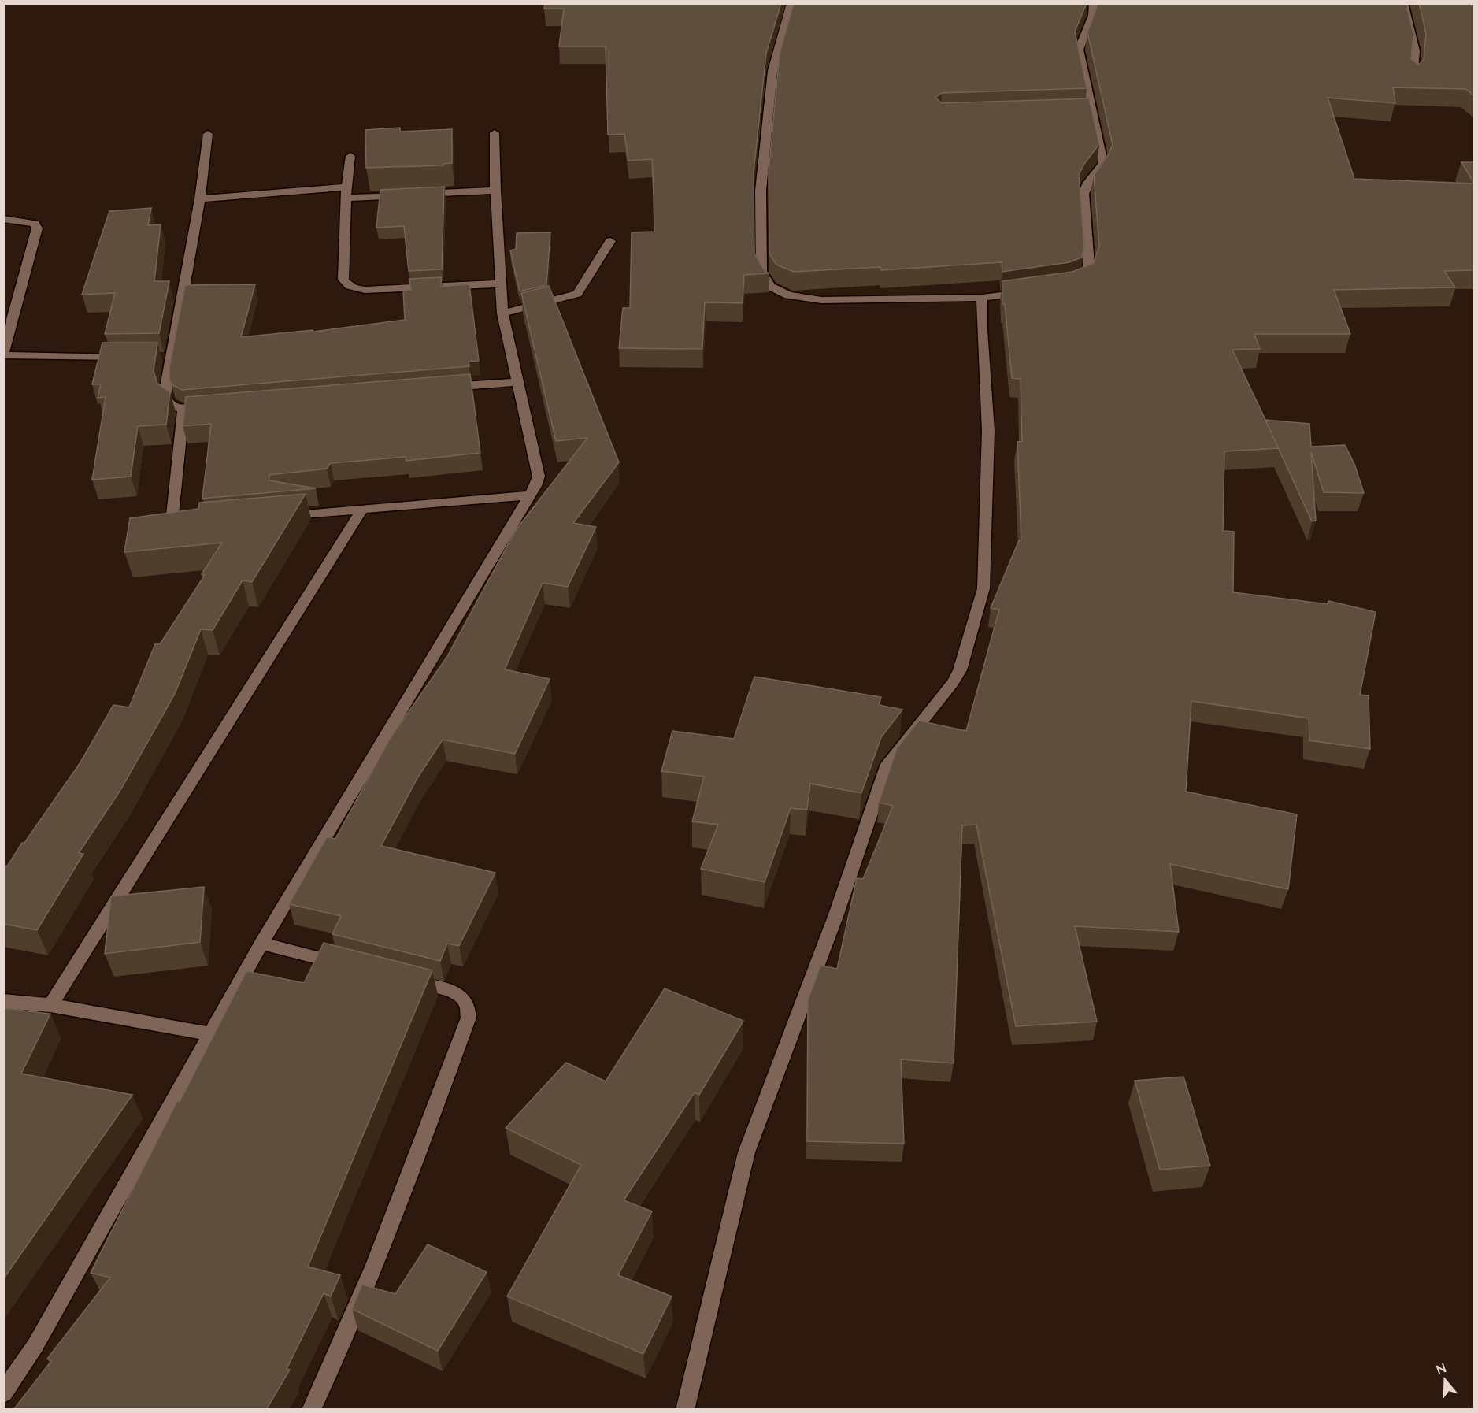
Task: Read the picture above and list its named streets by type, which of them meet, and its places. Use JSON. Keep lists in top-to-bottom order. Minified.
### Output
{"north":"top"}
